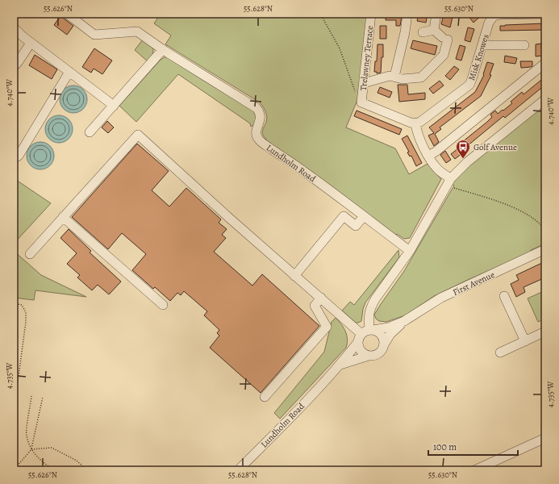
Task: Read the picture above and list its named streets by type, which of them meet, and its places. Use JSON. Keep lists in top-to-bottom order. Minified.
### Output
{"streets":{"street":["Misk Knowes","Trelawney Terrace","Lundholm Road","First Avenue"]},"crossings":[["Misk Knowes","Trelawney Terrace"],["Lundholm Road","First Avenue"]],"places":{"bus stop":["Golf Avenue"]},"scale_bar":"100 m","coordinates":["55.626°N","55.628°N","55.630°N","4.740°W","4.735°W"]}
